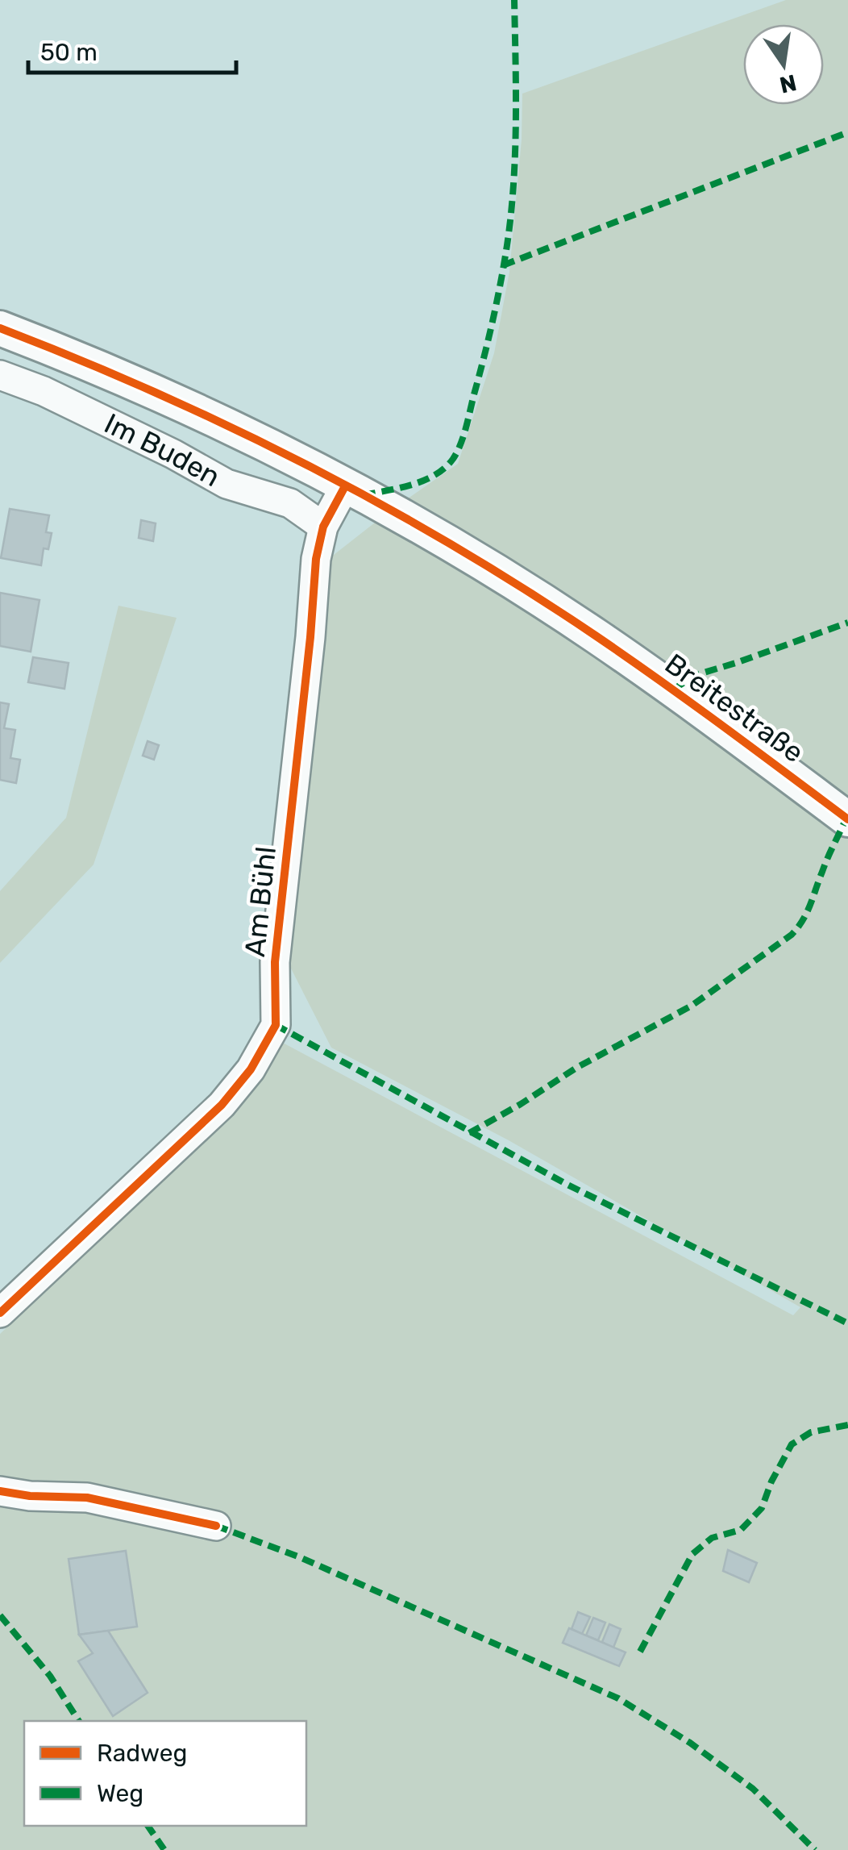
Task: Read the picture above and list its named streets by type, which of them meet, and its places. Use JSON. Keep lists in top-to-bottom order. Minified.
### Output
{"streets":{"street":["Im Buden","Breitestraße","Am Bühl"]},"crossings":[["Im Buden","Am Bühl"],["Breitestraße","Am Bühl"]],"legend":["Radweg","Weg"],"scale_bar":"50 m","north":"bottom"}
